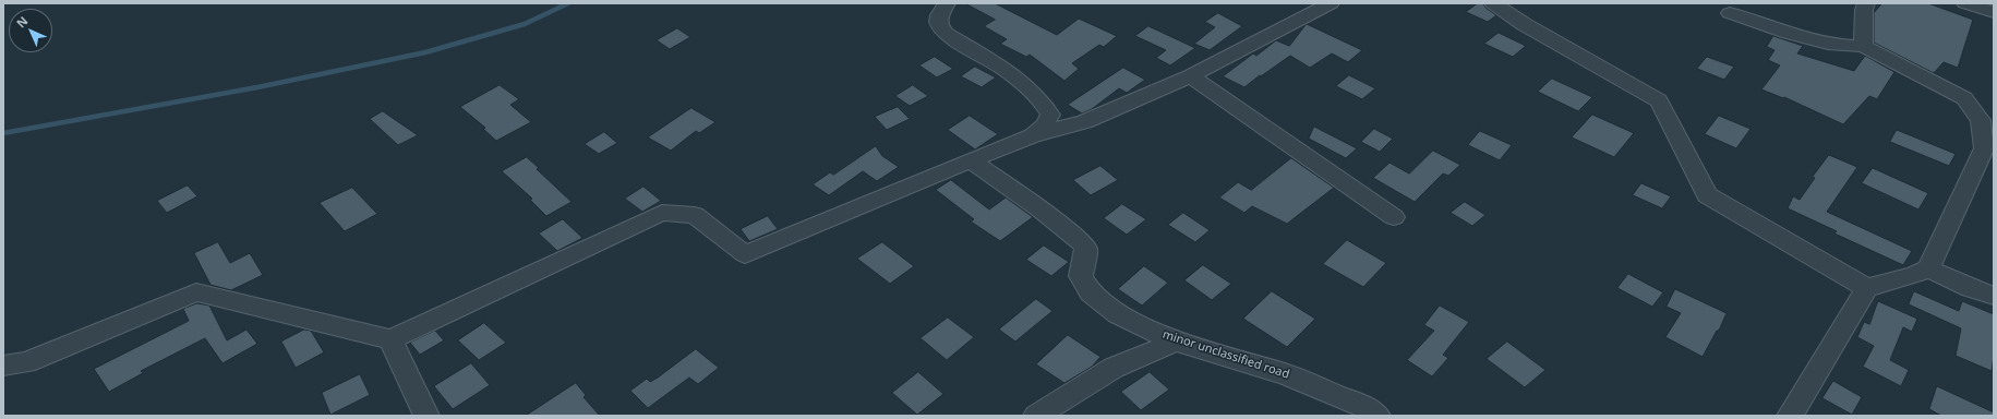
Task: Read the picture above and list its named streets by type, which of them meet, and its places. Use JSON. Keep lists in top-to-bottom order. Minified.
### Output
{"streets":{"street":["minor unclassified road"]},"north":"top left"}
